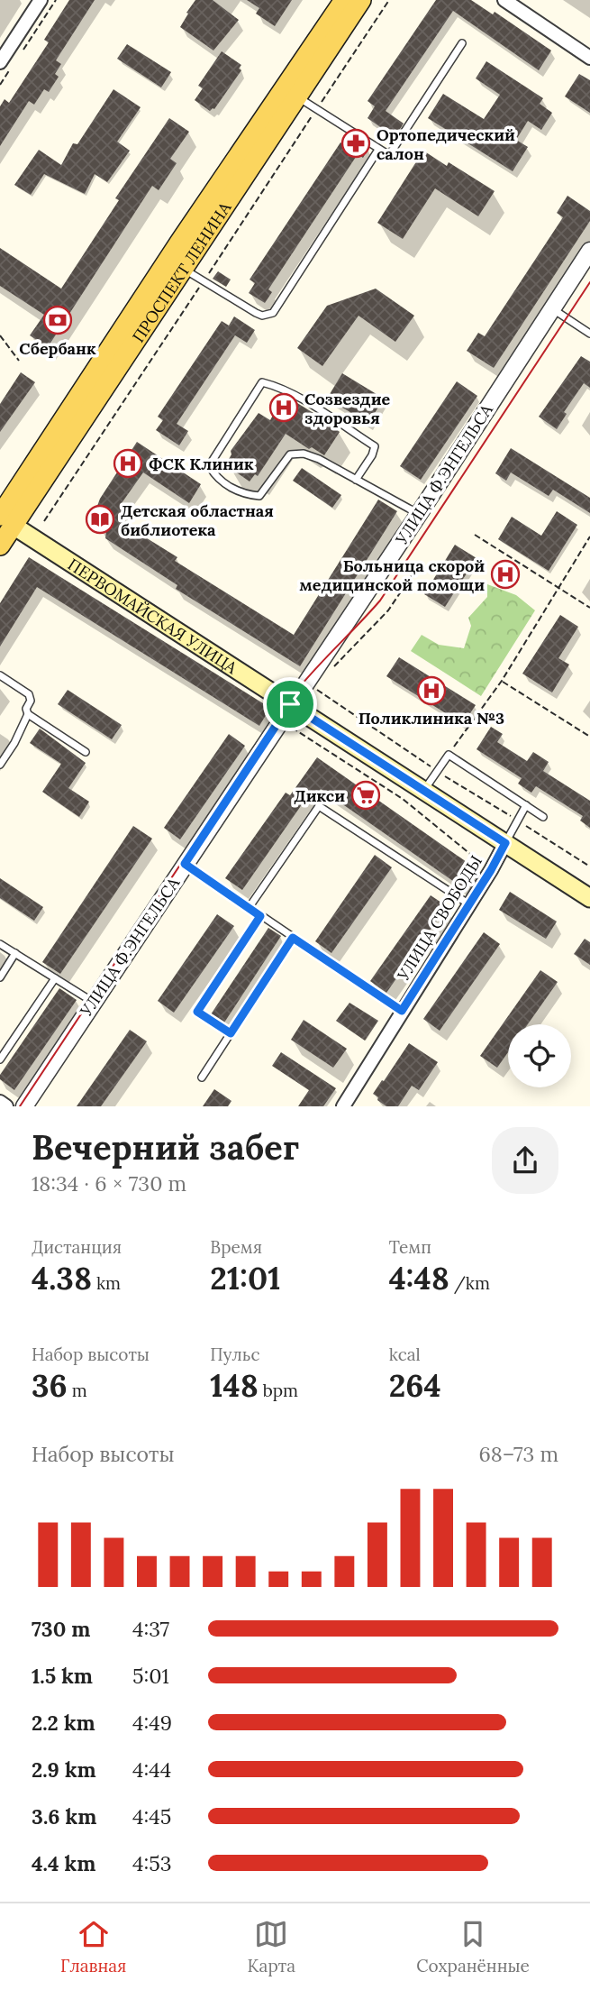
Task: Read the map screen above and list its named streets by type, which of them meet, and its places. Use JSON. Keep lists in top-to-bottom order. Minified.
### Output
{"streets":{"main road":["ПРОСПЕКТ ЛЕНИНА","ПЕРВОМАЙСКАЯ УЛИЦА"],"street":["УЛИЦА Ф.ЭНГЕЛЬСА","УЛИЦА СВОБОДЫ"]},"crossings":[["ПРОСПЕКТ ЛЕНИНА","ПЕРВОМАЙСКАЯ УЛИЦА"],["УЛИЦА Ф.ЭНГЕЛЬСА","ПЕРВОМАЙСКАЯ УЛИЦА"],["ПЕРВОМАЙСКАЯ УЛИЦА","УЛИЦА СВОБОДЫ"]],"places":{"pharmacy":["Ортопедический салон"],"bank":["Сбербанк"],"hospital":["Созвездие здоровья","ФСК Клиник","Больница скорой медицинской помощи","Поликлиника №3"],"library":["Детская областная библиотека"],"supermarket":["Дикси"]},"page":{"heading":["Вечерний забег","18:34 · 6 × 730 m"],"stats":[["Дистанция","4.38 km"],["Время","21:01"],["Темп","4:48 /km"],["Набор высоты","36 m"],["Пульс","148 bpm"],["kcal","264"]],"chart":["Набор высоты","68–73 m"],"list":[{"name":"730 m","note":"4:37"},{"name":"1.5 km","note":"5:01"},{"name":"2.2 km","note":"4:49"},{"name":"2.9 km","note":"4:44"},{"name":"3.6 km","note":"4:45"},{"name":"4.4 km","note":"4:53"}],"tabs":["Главная","Карта","Сохранённые"]}}
